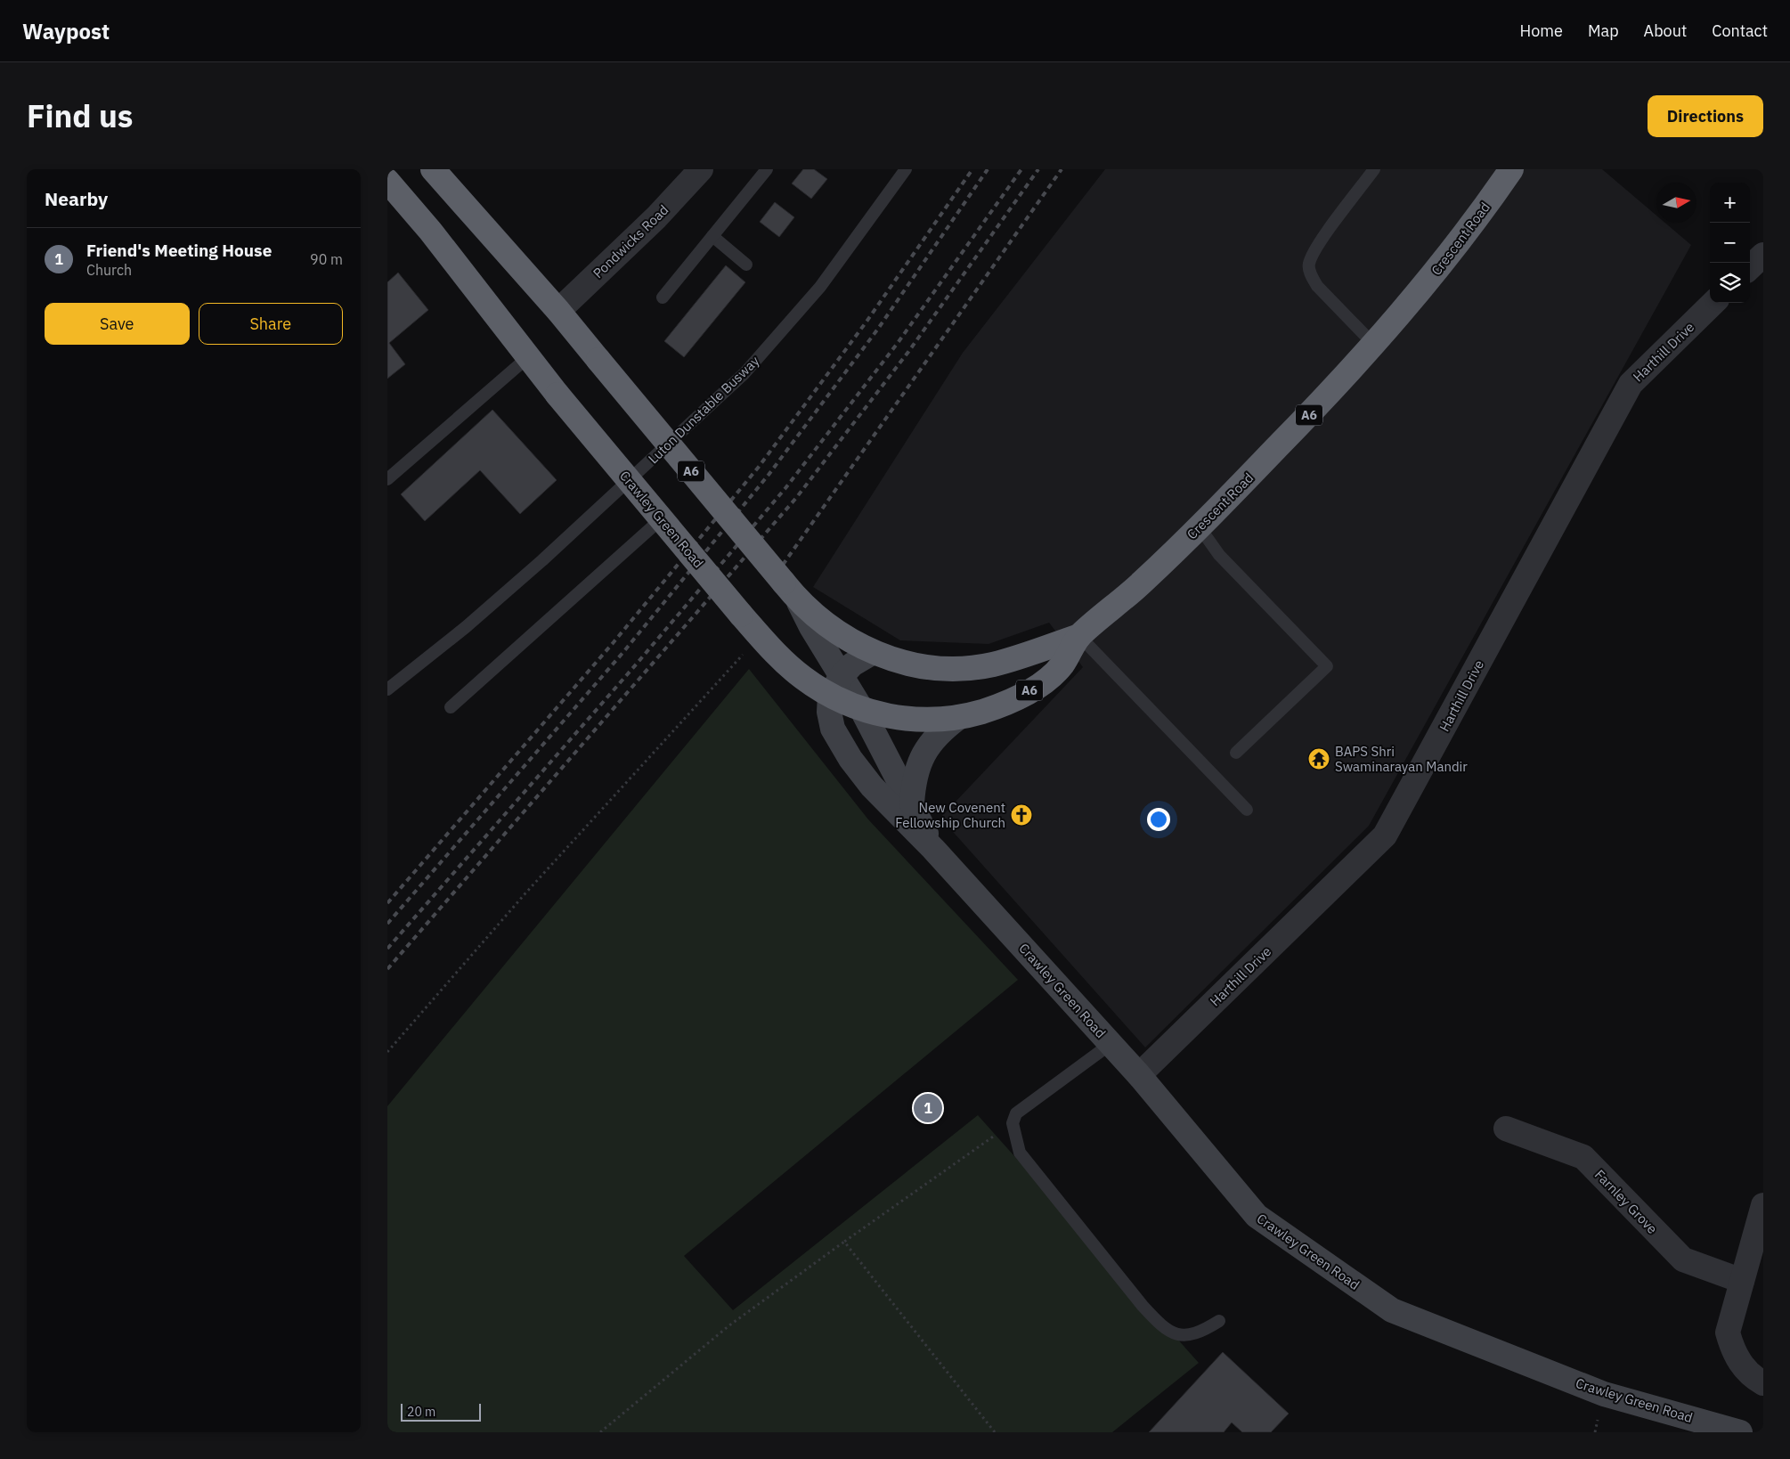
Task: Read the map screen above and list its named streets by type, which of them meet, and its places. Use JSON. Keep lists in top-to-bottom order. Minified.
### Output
{"streets":{"highway":["Crescent Road","A6","Crawley Green Road"],"street":["Pondwicks Road","Harthill Drive","Farnley Grove"],"lane":["Luton Dunstable Busway"]},"crossings":[["Crescent Road","A6"],["Crescent Road","Crawley Green Road"],["Pondwicks Road","Crawley Green Road"],["Harthill Drive","Crawley Green Road"],["A6","Crawley Green Road"]],"places":{"temple":["BAPS Shri Swaminarayan Mandir"],"church":["New Covenent Fellowship Church"]},"scale_bar":"20 m","north":"right","page":{"header":"Waypost","nav":["Home","Map","About","Contact"],"title":"Find us","buttons":["Directions",["Save","Share"]],"heading":"Nearby","map_buttons":["+","−"],"list":[{"mark":"1","name":"Friend's Meeting House","note":"Church","value":"90 m"}],"pins":"1","scale":"20 m"}}
